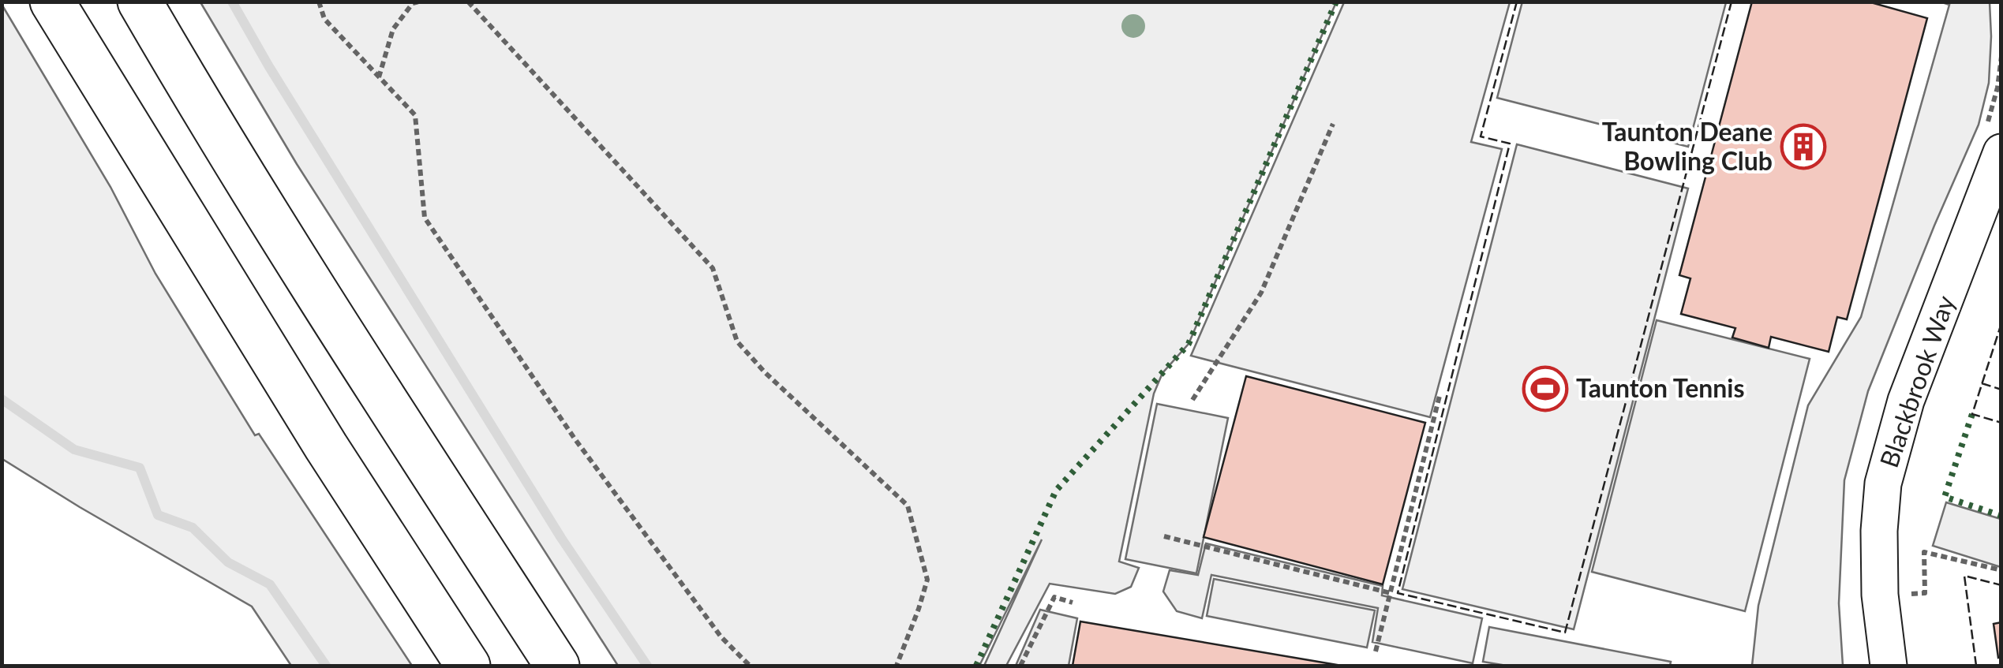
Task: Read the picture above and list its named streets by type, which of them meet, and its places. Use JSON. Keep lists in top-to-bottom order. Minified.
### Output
{"streets":{"street":["Blackbrook Way"]},"places":{"building":["Taunton Deane Bowling Club"],"sports":["Taunton Tennis"]}}
